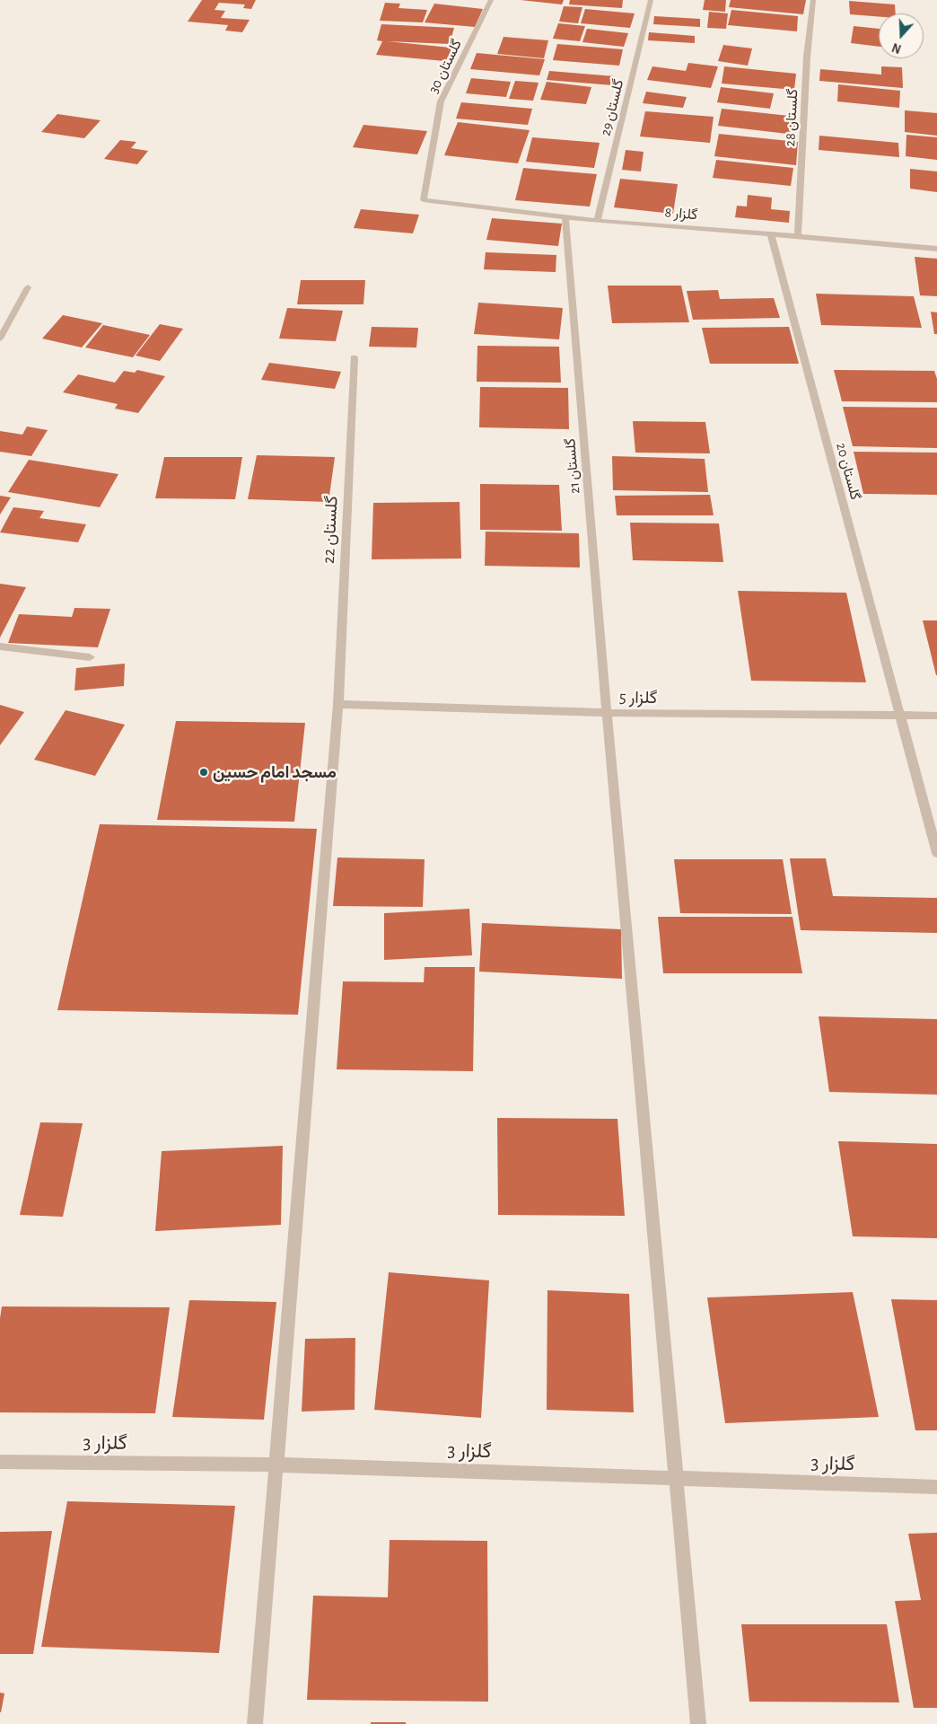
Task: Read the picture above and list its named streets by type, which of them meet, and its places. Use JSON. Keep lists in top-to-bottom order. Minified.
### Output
{"streets":{"street":["گلستان 30","گلستان 29","گلستان 28","گلزار 8","گلستان 21","گلستان 20","گلستان 22","گلزار 5","گلزار 3"]},"crossings":[["گلستان 30","گلزار 8"],["گلستان 29","گلزار 8"],["گلستان 28","گلزار 8"],["گلزار 8","گلستان 21"],["گلزار 8","گلستان 20"],["گلستان 21","گلزار 5"],["گلستان 21","گلزار 3"],["گلستان 20","گلزار 5"],["گلستان 22","گلزار 5"],["گلستان 22","گلزار 3"]],"places":["مسجد امام حسین"],"north":"bottom"}
